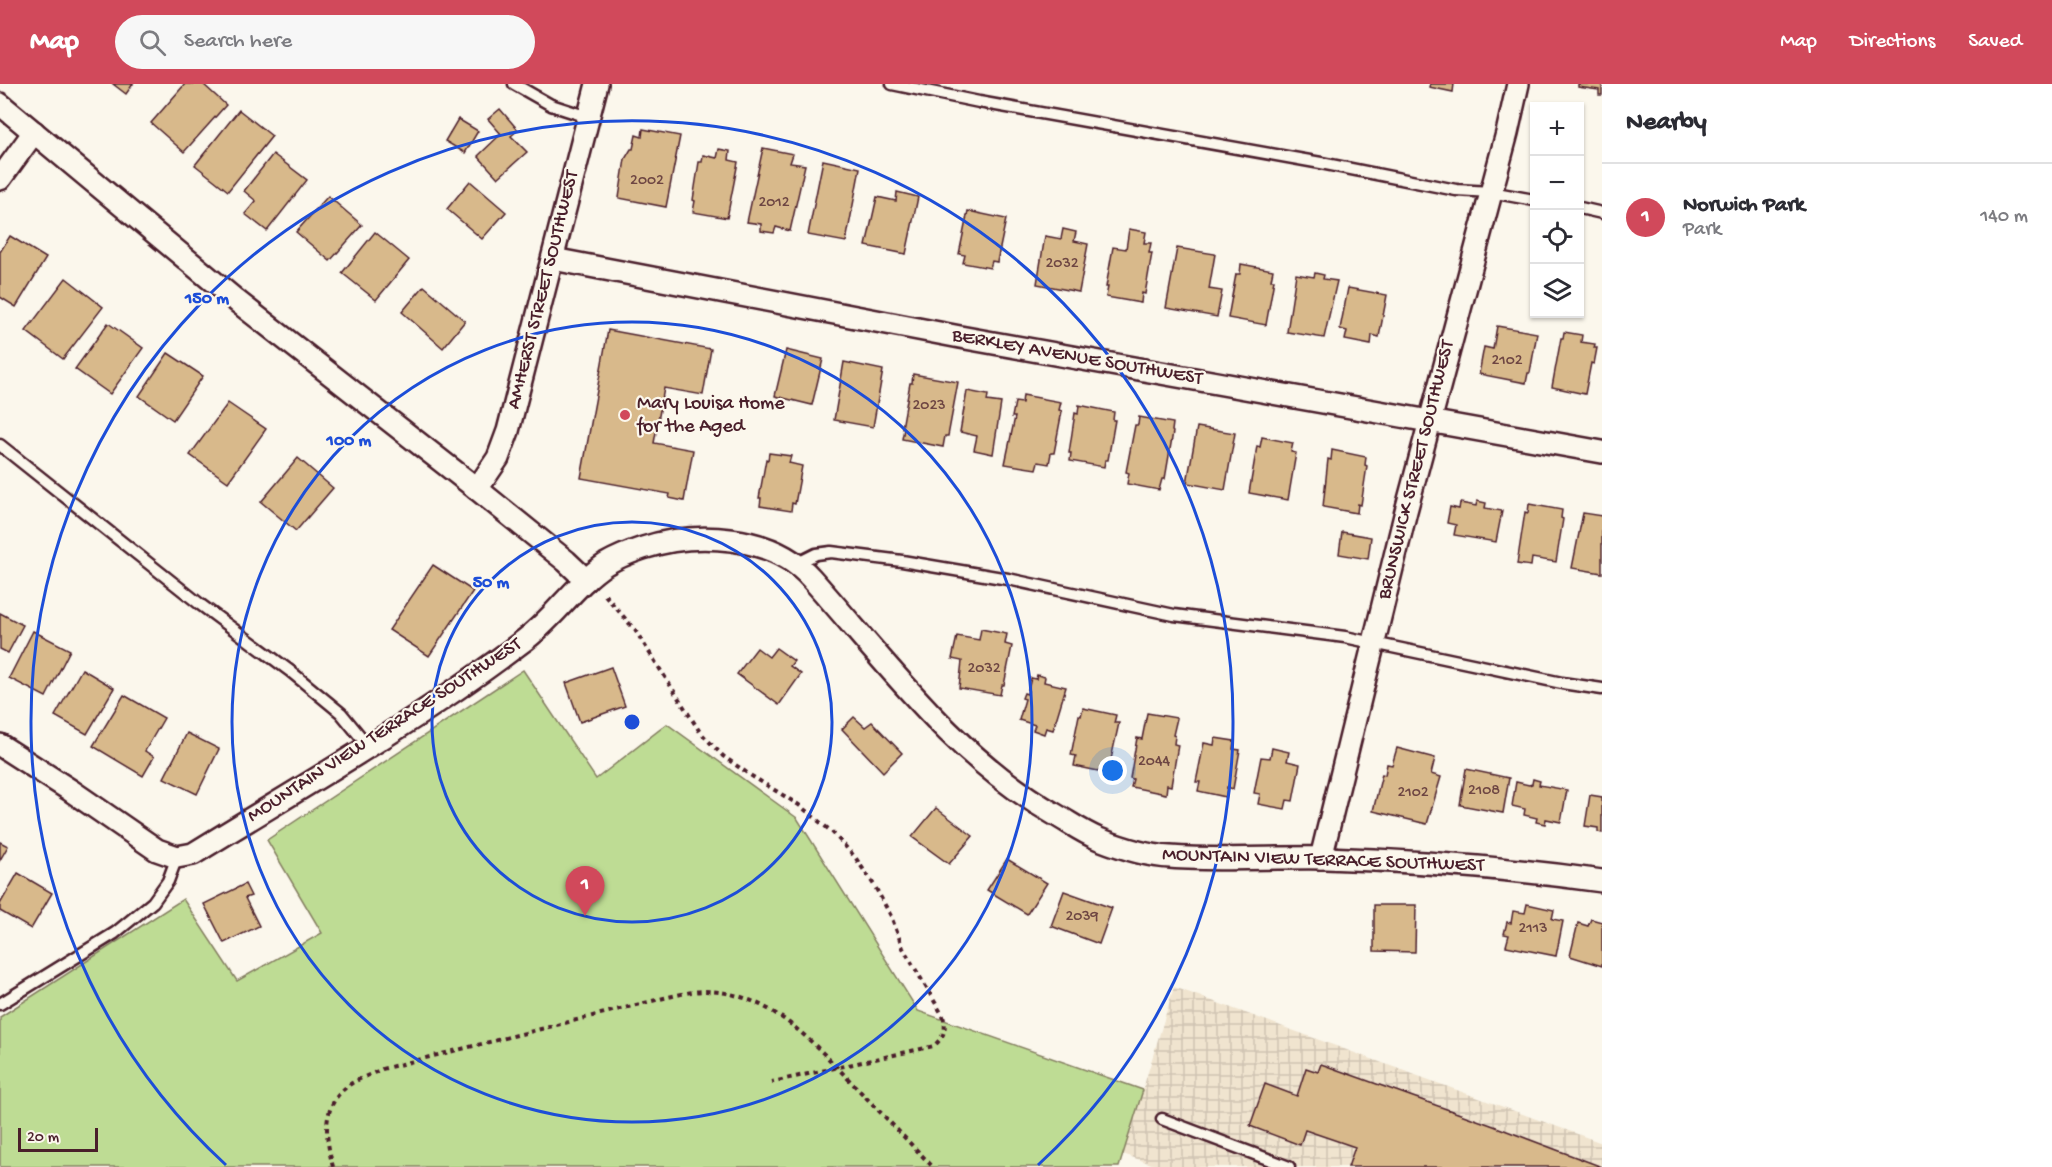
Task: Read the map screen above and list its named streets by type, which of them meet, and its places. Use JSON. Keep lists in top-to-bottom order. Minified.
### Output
{"streets":{"street":["AMHERST STREET SOUTHWEST","BERKLEY AVENUE SOUTHWEST","BRUNSWICK STREET SOUTHWEST","MOUNTAIN VIEW TERRACE SOUTHWEST"]},"crossings":[["AMHERST STREET SOUTHWEST","BERKLEY AVENUE SOUTHWEST"],["BERKLEY AVENUE SOUTHWEST","BRUNSWICK STREET SOUTHWEST"],["BRUNSWICK STREET SOUTHWEST","MOUNTAIN VIEW TERRACE SOUTHWEST"]],"places":["Mary Louisa Home for the Aged"],"house_numbers":["2002","2012","2032","2102","2023","2032","2044","2108","2102","2039","2113"],"scale_bar":"20 m","page":{"header":"Map","search":"Search here","nav":["Map","Directions","Saved"],"heading":"Nearby","map_buttons":["+","−"],"list":[{"mark":"1","name":"Norwich Park","note":"Park","value":"140 m"}],"pins":"1","scale":"20 m"},"rings":["150 m","100 m","50 m"]}
